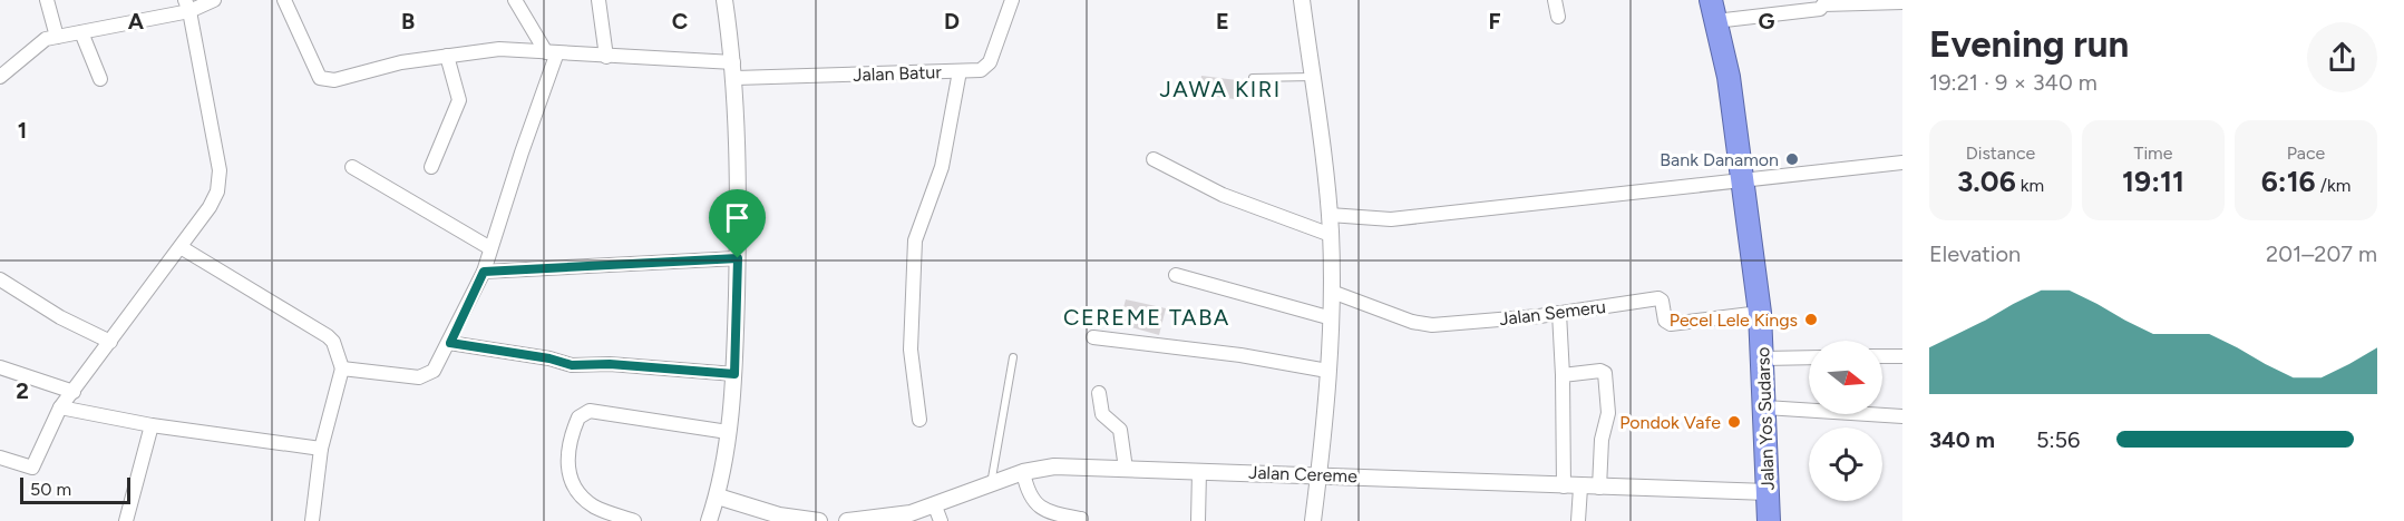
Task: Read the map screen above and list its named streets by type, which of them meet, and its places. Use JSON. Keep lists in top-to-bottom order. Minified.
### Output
{"streets":{"highway":["Jalan Yos Sudarso"],"street":["Jalan Batur","Jalan Semeru","Jalan Cereme"]},"crossings":[["Jalan Semeru","Jalan Yos Sudarso"],["Jalan Yos Sudarso","Jalan Cereme"]],"districts":["JAWA KIRI","CEREME TABA"],"places":["Bank Danamon","Pecel Lele Kings","Pondok Vafe"],"scale_bar":"50 m","north":"right","page":{"heading":["Evening run","19:21 · 9 × 340 m"],"stats":[["Distance","3.06 km"],["Time","19:11"],["Pace","6:16 /km"]],"chart":["Elevation","201–207 m"],"list":[{"name":"340 m","note":"5:56"}],"scale":"50 m"},"grid":{"columns":["A","B","C","D","E","F","G"],"rows":["1","2"]}}
